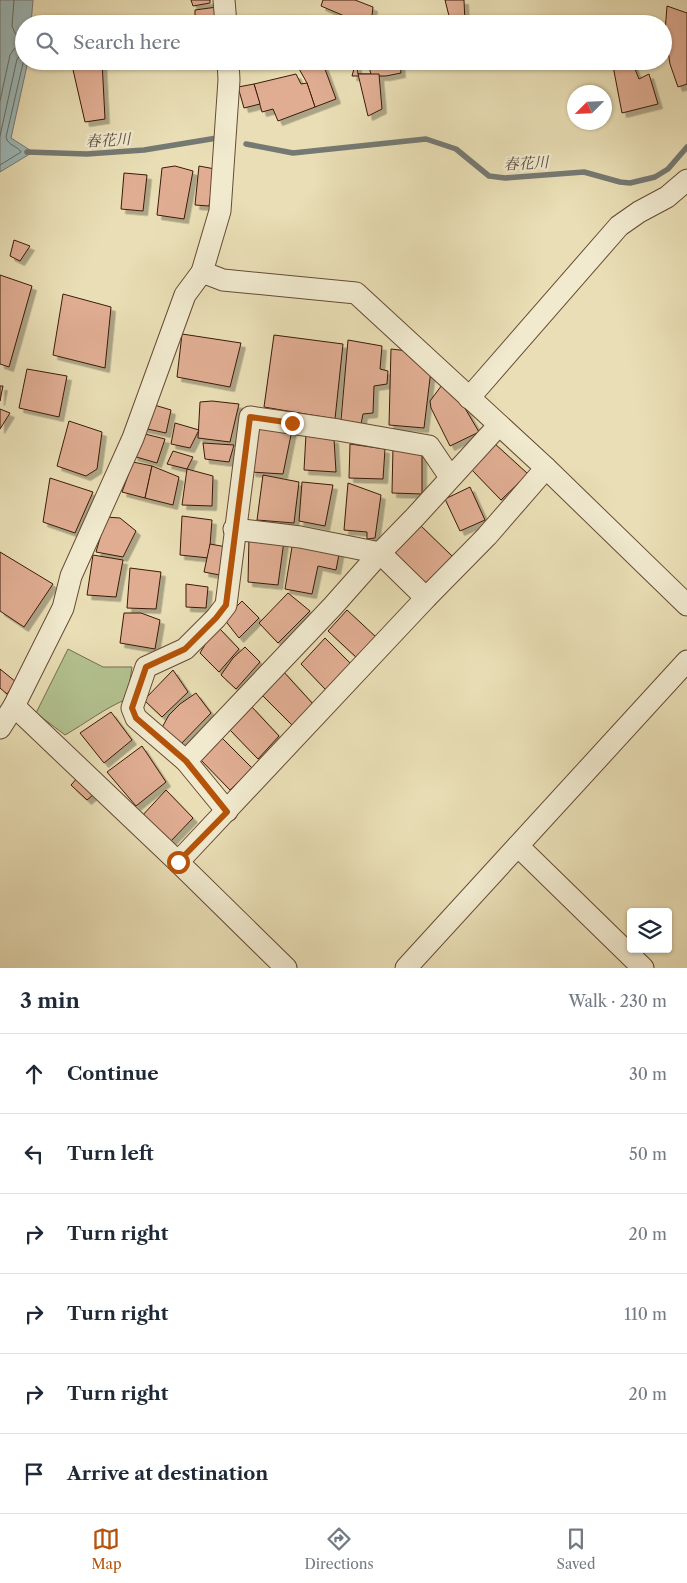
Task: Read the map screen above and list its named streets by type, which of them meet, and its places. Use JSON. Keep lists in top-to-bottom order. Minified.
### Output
{"water":["春花川"],"north":"bottom left","page":{"search":"Search here","heading":["3 min","Walk · 230 m"],"list":[["Continue","30 m"],["Turn left","50 m"],["Turn right","20 m"],["Turn right","110 m"],["Turn right","20 m"],"Arrive at destination"],"nav":["Map","Directions","Saved"]}}
